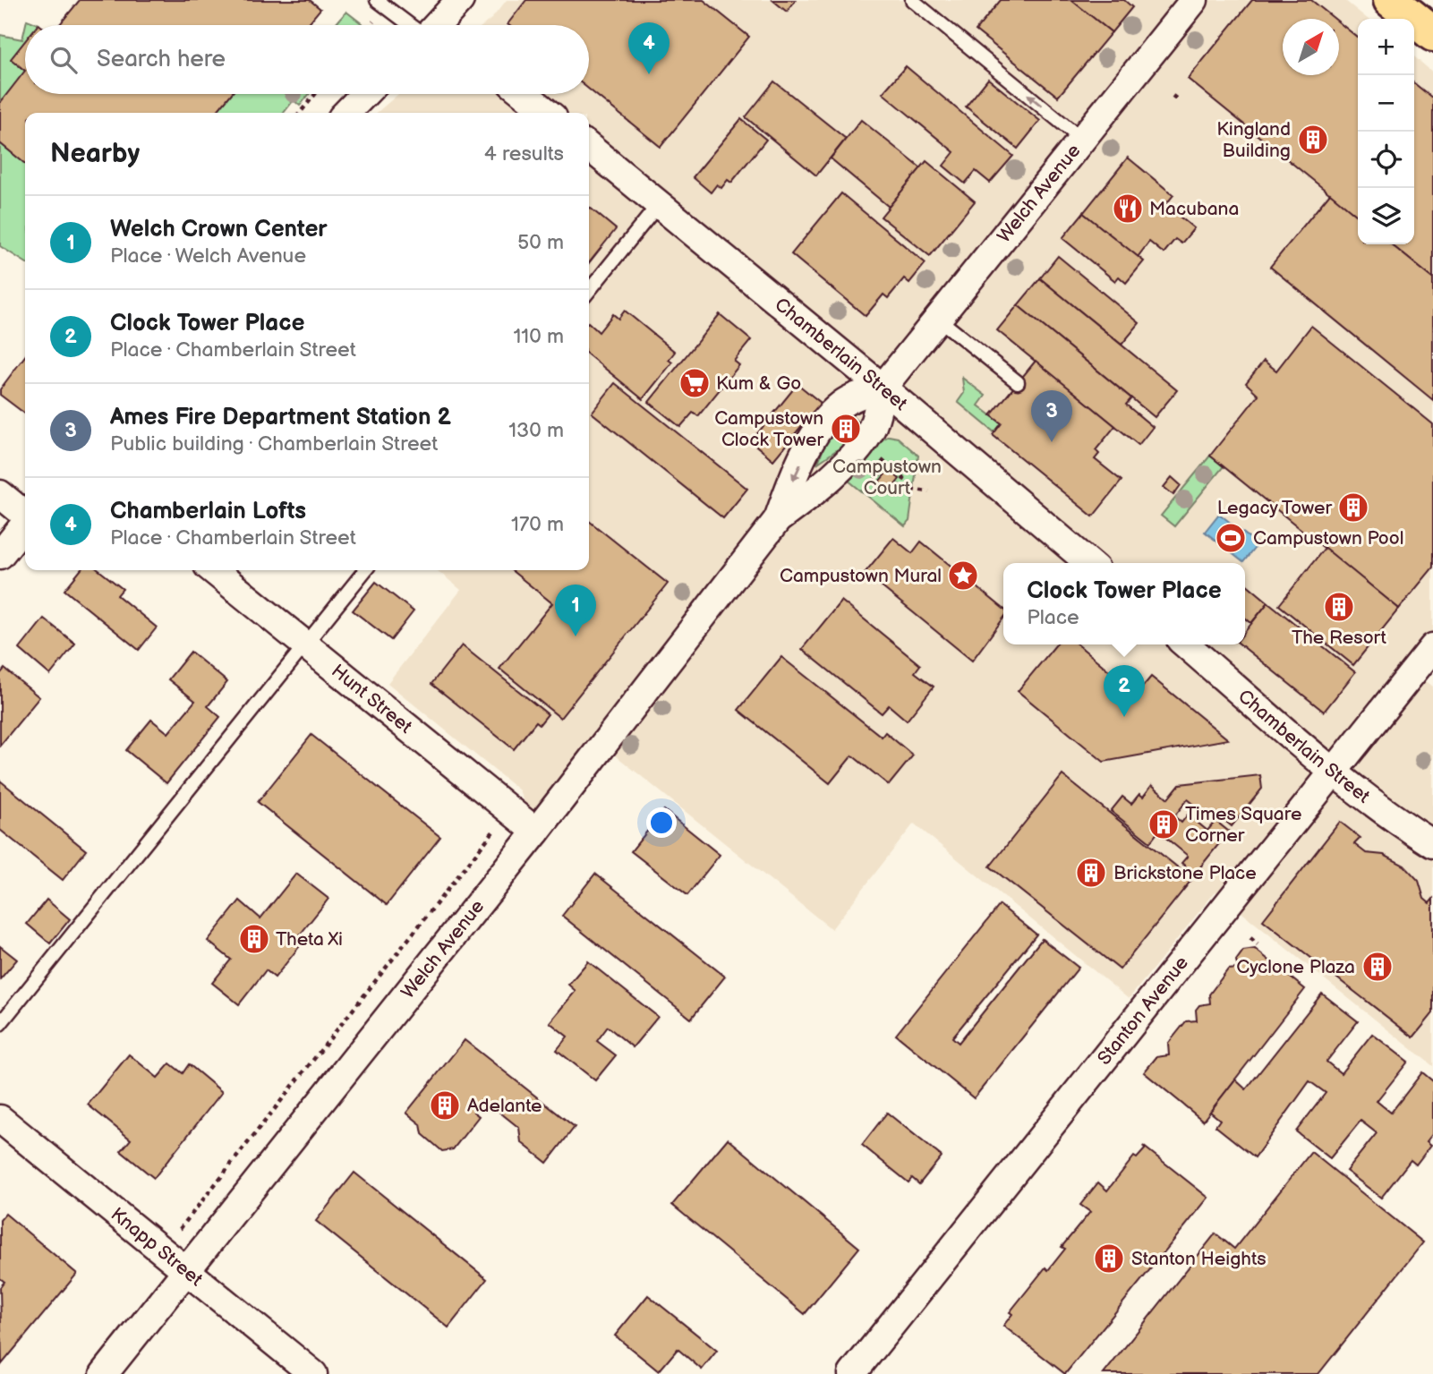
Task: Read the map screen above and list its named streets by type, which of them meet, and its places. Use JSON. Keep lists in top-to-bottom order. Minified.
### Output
{"streets":{"street":["Welch Avenue","Chamberlain Street","Hunt Street","Stanton Avenue","Knapp Street"]},"crossings":[["Welch Avenue","Chamberlain Street"],["Welch Avenue","Hunt Street"],["Welch Avenue","Knapp Street"],["Chamberlain Street","Stanton Avenue"]],"parks":["Campustown Court"],"places":{"building":["Kingland Building","Campustown Clock Tower","Legacy Tower","The Resort","Times Square Corner","Brickstone Place","Theta Xi","Cyclone Plaza","Adelante","Stanton Heights"],"restaurant":["Macubana"],"supermarket":["Kum & Go"],"sports":["Campustown Pool"],"place":["Campustown Mural"]},"north":"top right","page":{"map_buttons":["+","−"],"pins":["4","3","1","2"],"search":"Search here","heading":["Nearby","4 results"],"list":[{"mark":"1","name":"Welch Crown Center","note":"Place · Welch Avenue","value":"50 m"},{"mark":"2","name":"Clock Tower Place","note":"Place · Chamberlain Street","value":"110 m"},{"mark":"3","name":"Ames Fire Department Station 2","note":"Public building · Chamberlain Street","value":"130 m"},{"mark":"4","name":"Chamberlain Lofts","note":"Place · Chamberlain Street","value":"170 m"}],"popup":["Clock Tower Place","Place"]}}
